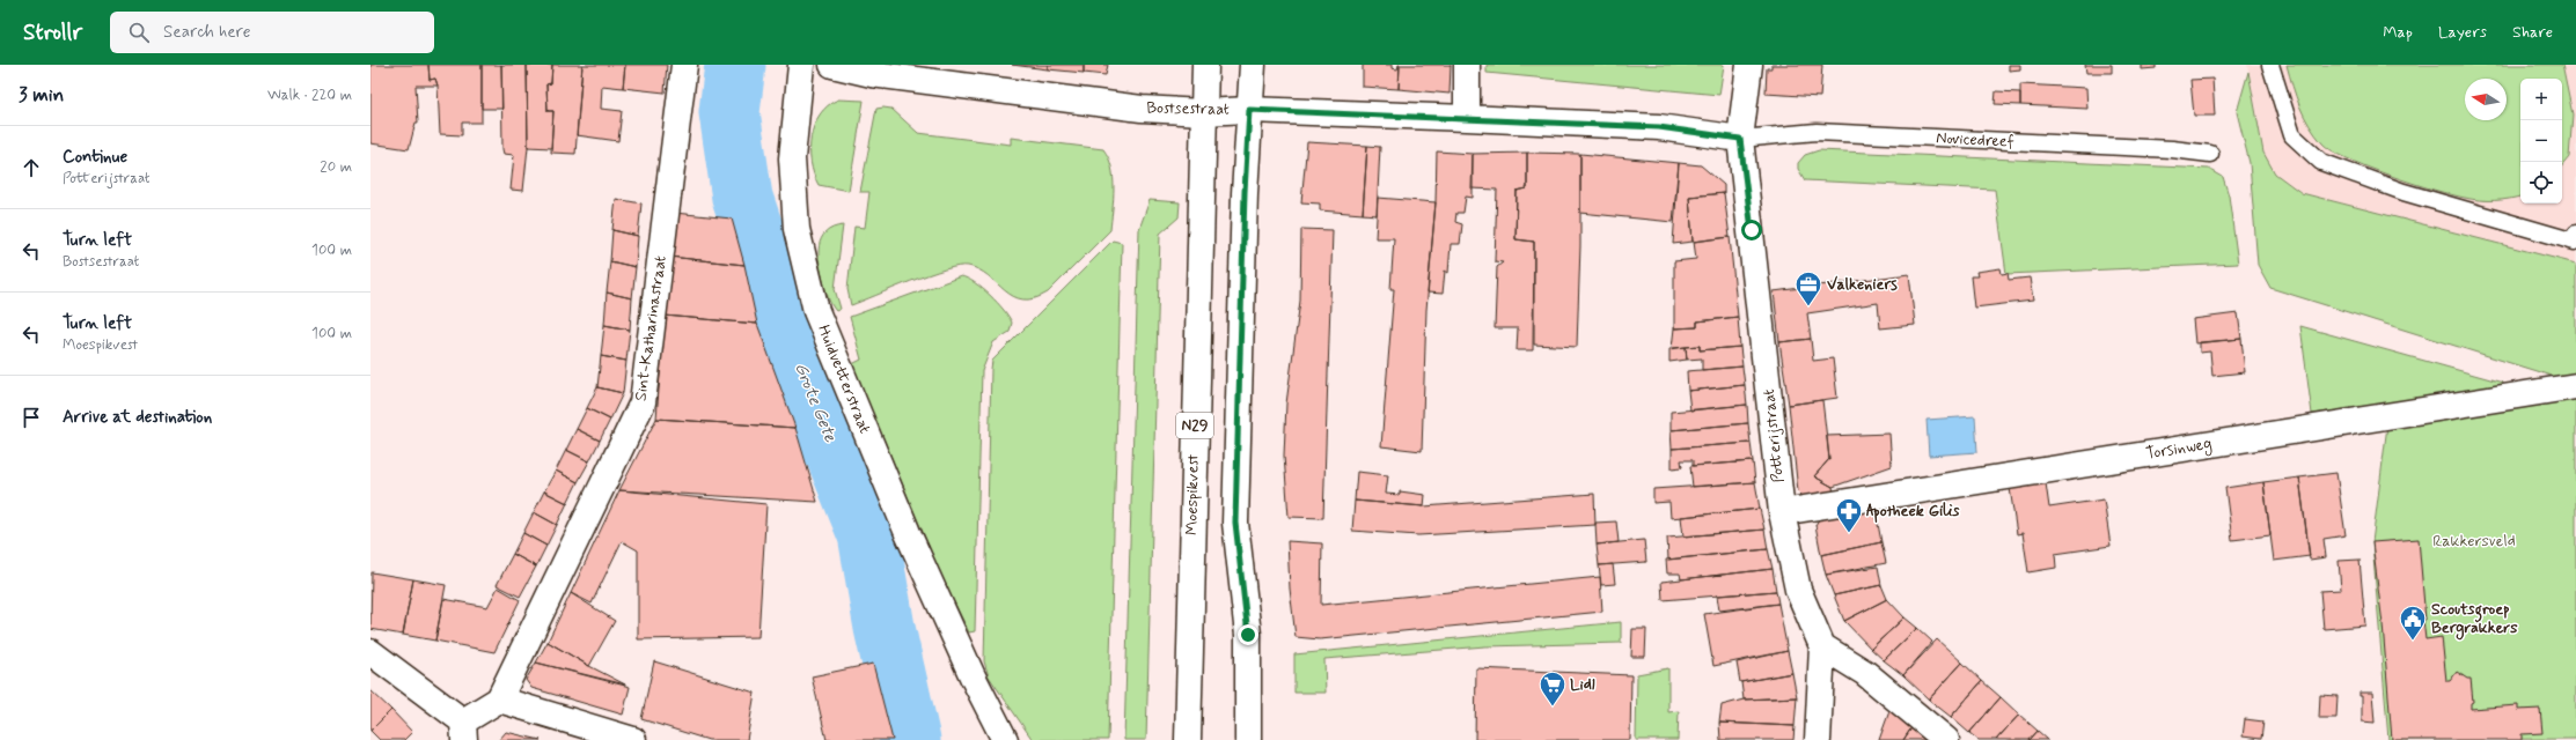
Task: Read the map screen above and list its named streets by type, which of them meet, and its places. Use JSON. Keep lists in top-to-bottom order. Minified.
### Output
{"streets":{"street":["Bostsestraat","Sint-Katharinastraat","Huidvetterstraat","N29","Potterijstraat","Torsinweg","Moespikvest"],"lane":["Novicedreef"]},"crossings":[["Bostsestraat","Novicedreef"],["Bostsestraat","N29"],["Bostsestraat","Potterijstraat"],["Bostsestraat","Moespikvest"],["Novicedreef","Potterijstraat"],["N29","Moespikvest"],["Potterijstraat","Torsinweg"]],"water":["Grote Gete"],"parks":["Rakkersveld"],"places":{"office":["Valkeniers"],"pharmacy":["Apotheek Gilis"],"public building":["Scoutsgroep Bergrakkers"],"supermarket":["Lidl"]},"north":"left","page":{"header":"Strollr","search":"Search here","nav":["Map","Layers","Share"],"heading":["3 min","Walk · 220 m"],"map_buttons":["+","−"],"list":[["Continue","Potterijstraat","20 m"],["Turn left","Bostsestraat","100 m"],["Turn left","Moespikvest","100 m"],"Arrive at destination"]}}
